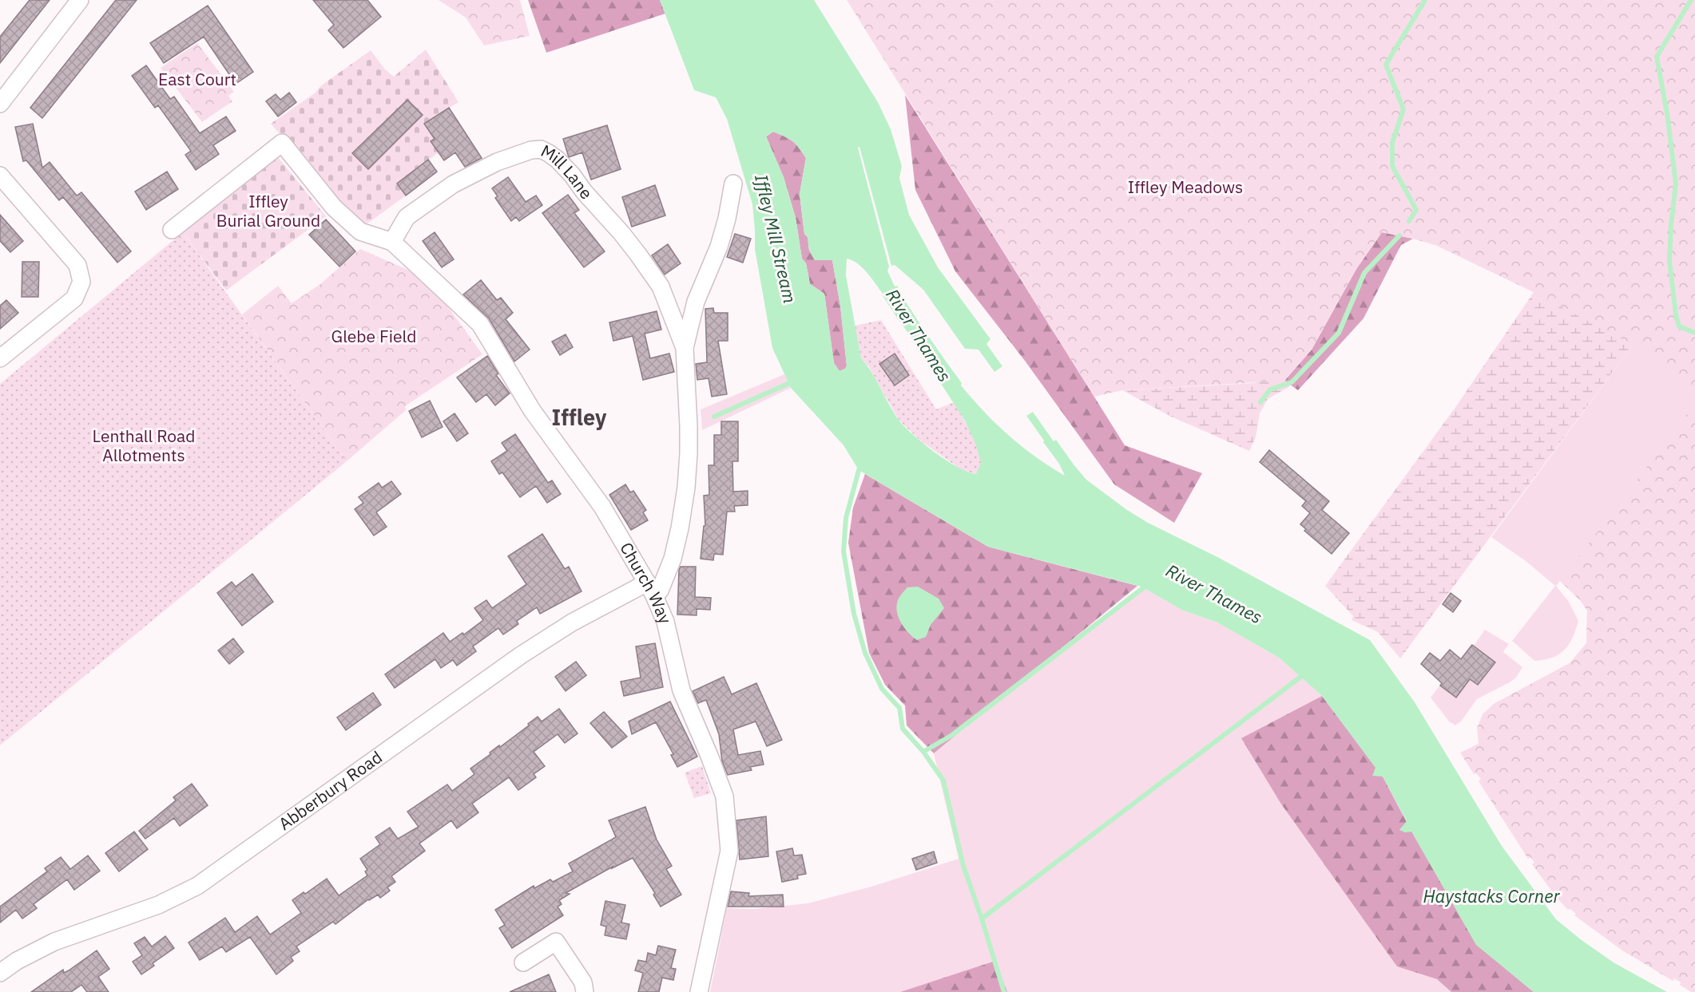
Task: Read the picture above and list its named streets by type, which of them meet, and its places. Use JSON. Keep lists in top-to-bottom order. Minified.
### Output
{"streets":{"street":["Mill Lane","Church Way","Abberbury Road"]},"crossings":[["Mill Lane","Church Way"],["Mill Lane","Abberbury Road"],["Church Way","Abberbury Road"]],"districts":["Iffley"],"water":["Iffley Mill Stream","River Thames","Haystacks Corner"],"parks":["East Court","Iffley Meadows","Iffley Burial Ground","Glebe Field","Lenthall Road Allotments"]}
